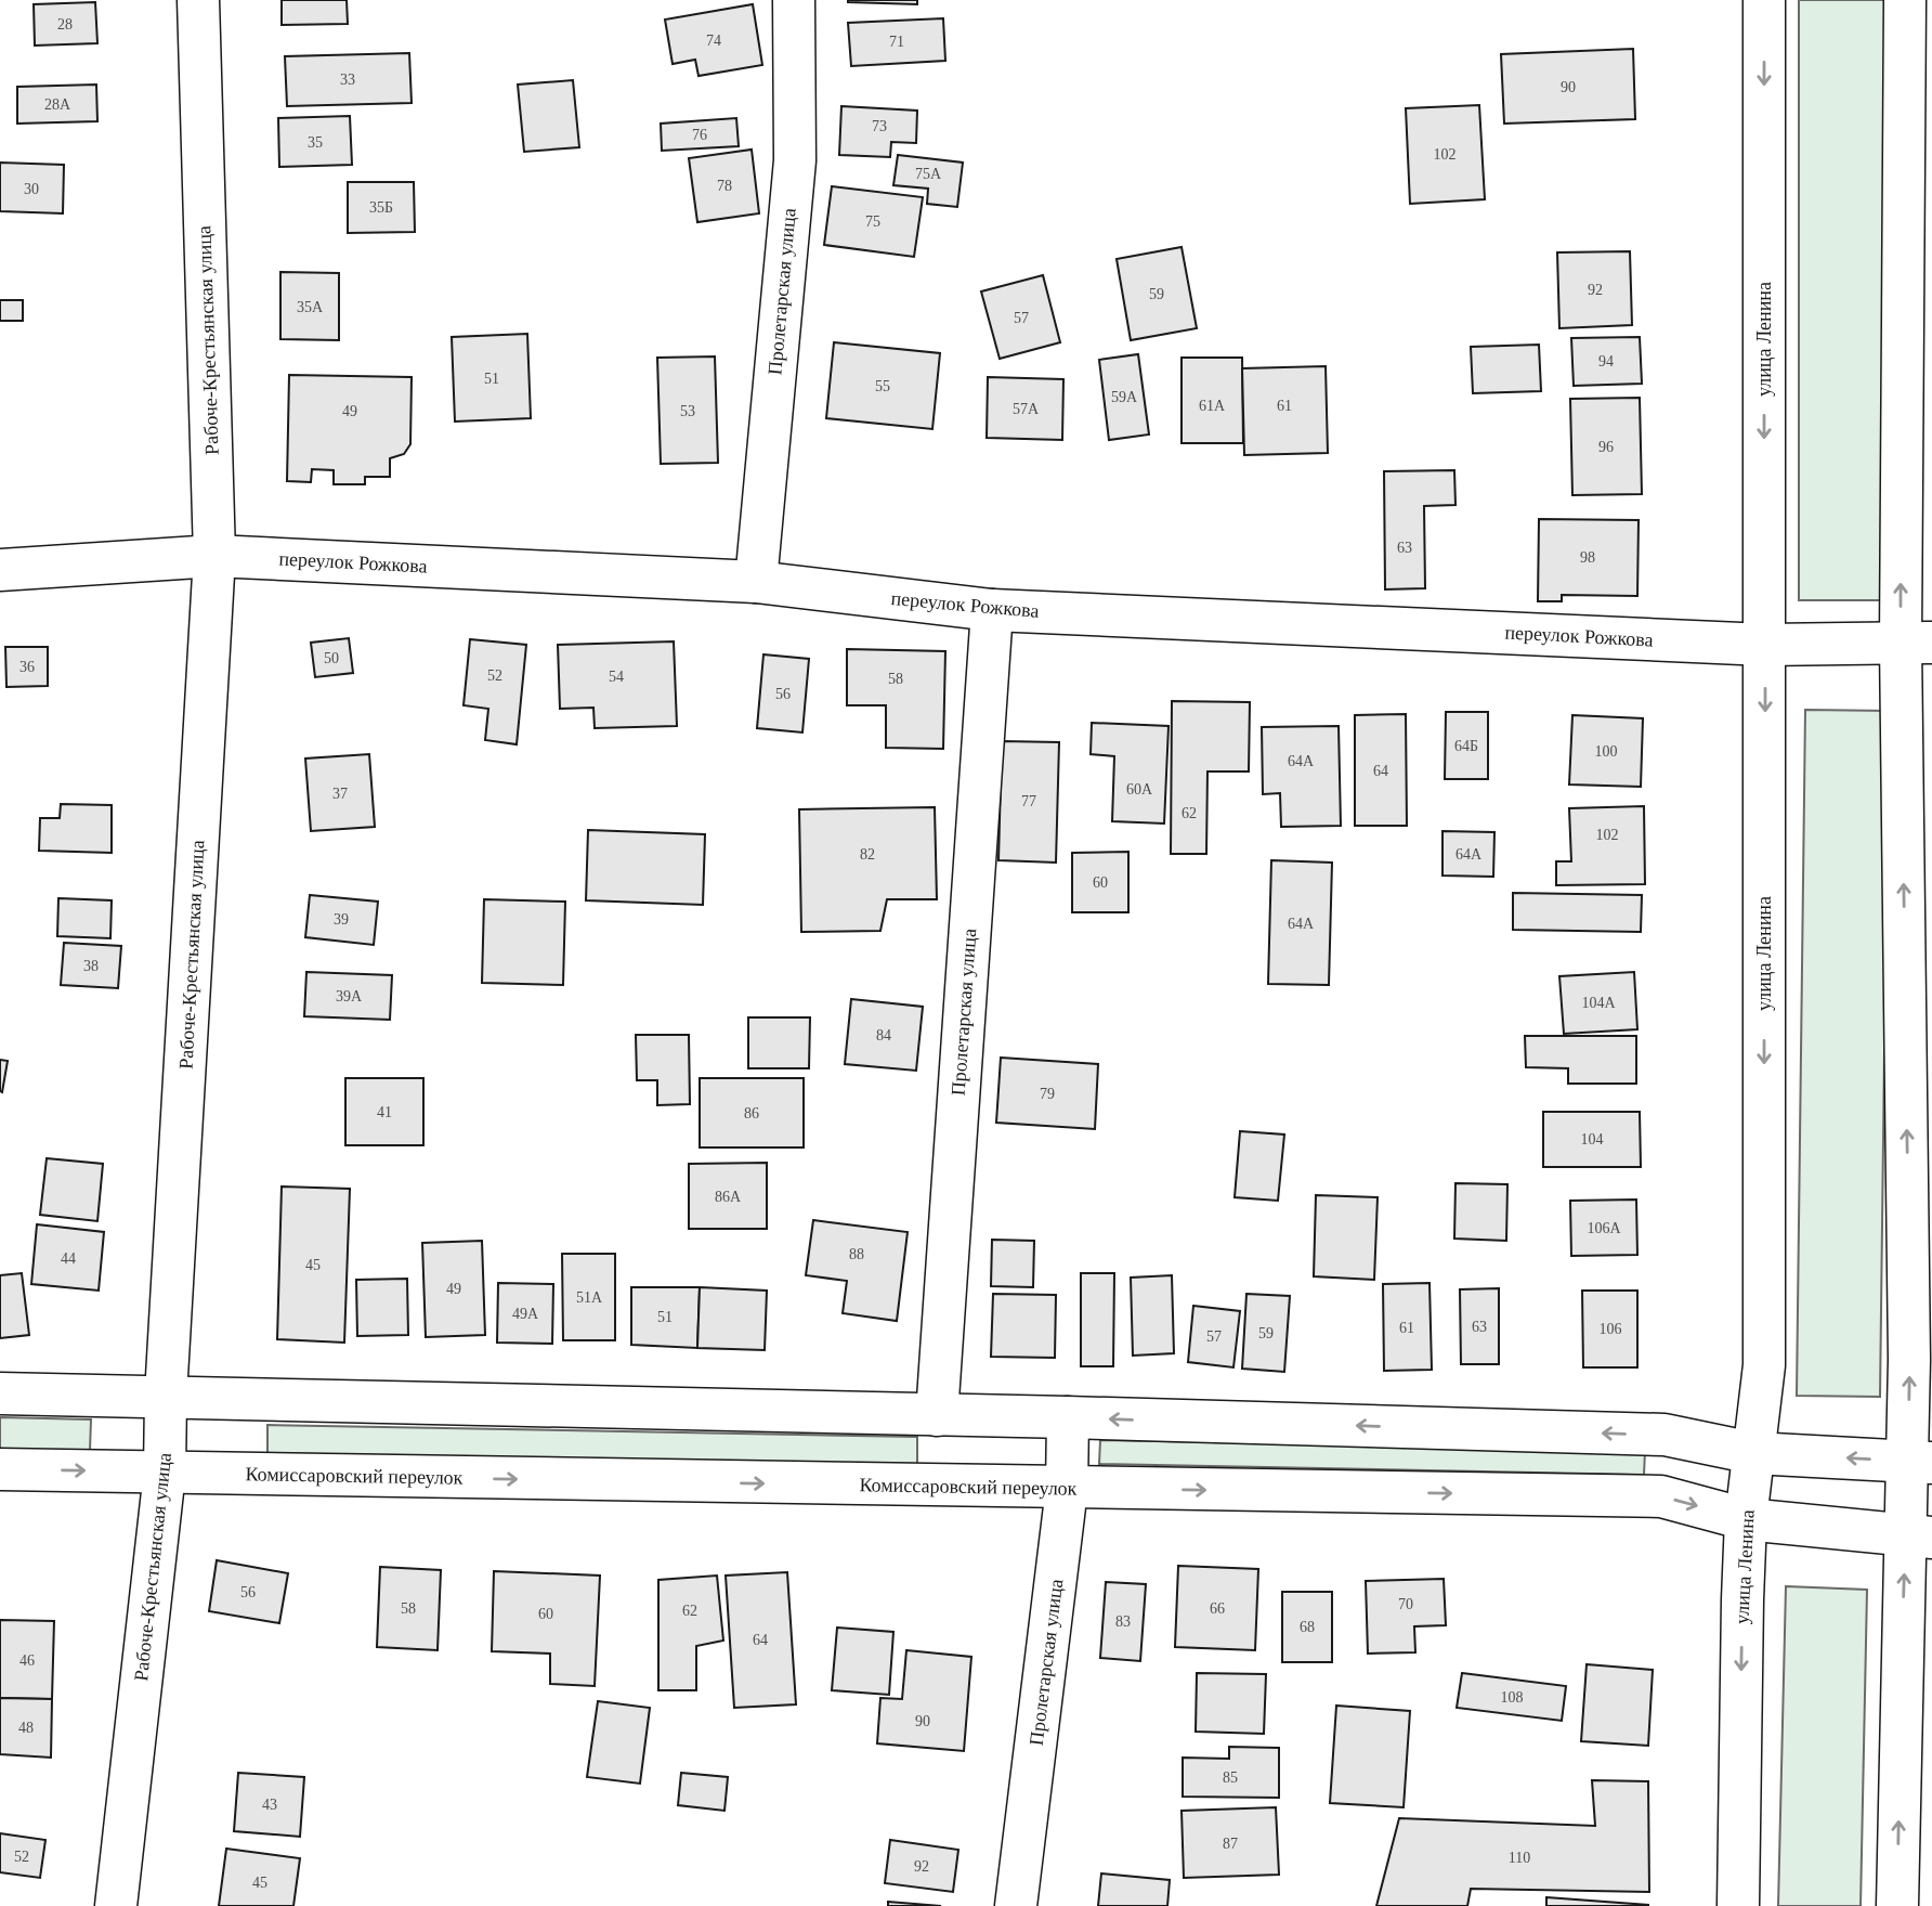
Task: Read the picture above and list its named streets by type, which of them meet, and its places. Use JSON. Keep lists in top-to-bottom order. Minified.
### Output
{"streets":{"main road":["Пролетарская улица","улица Ленина","Рабоче-Крестьянская улица","переулок Рожкова","Комиссаровский переулок"]},"crossings":[["Пролетарская улица","переулок Рожкова"],["Пролетарская улица","Комиссаровский переулок"],["улица Ленина","переулок Рожкова"],["улица Ленина","Комиссаровский переулок"],["Рабоче-Крестьянская улица","переулок Рожкова"],["Рабоче-Крестьянская улица","Комиссаровский переулок"]],"house_numbers":["28","74","71","33","90","28А","73","76","35","102","75А","78","30","35Б","75","92","59","35А","57","94","51","55","59А","61А","61","57А","49","53","96","63","98","50","36","52","54","58","56","64Б","100","64А","64","60А","37","77","62","102","82","64А","60","39","64А","38","39А","104А","84","79","41","86","104","86А","106А","88","44","45","49","51А","49А","51","63","61","106","59","57","56","70","58","66","62","60","83","68","64","46","108","90","48","85","43","87","52","110","92","45"]}
